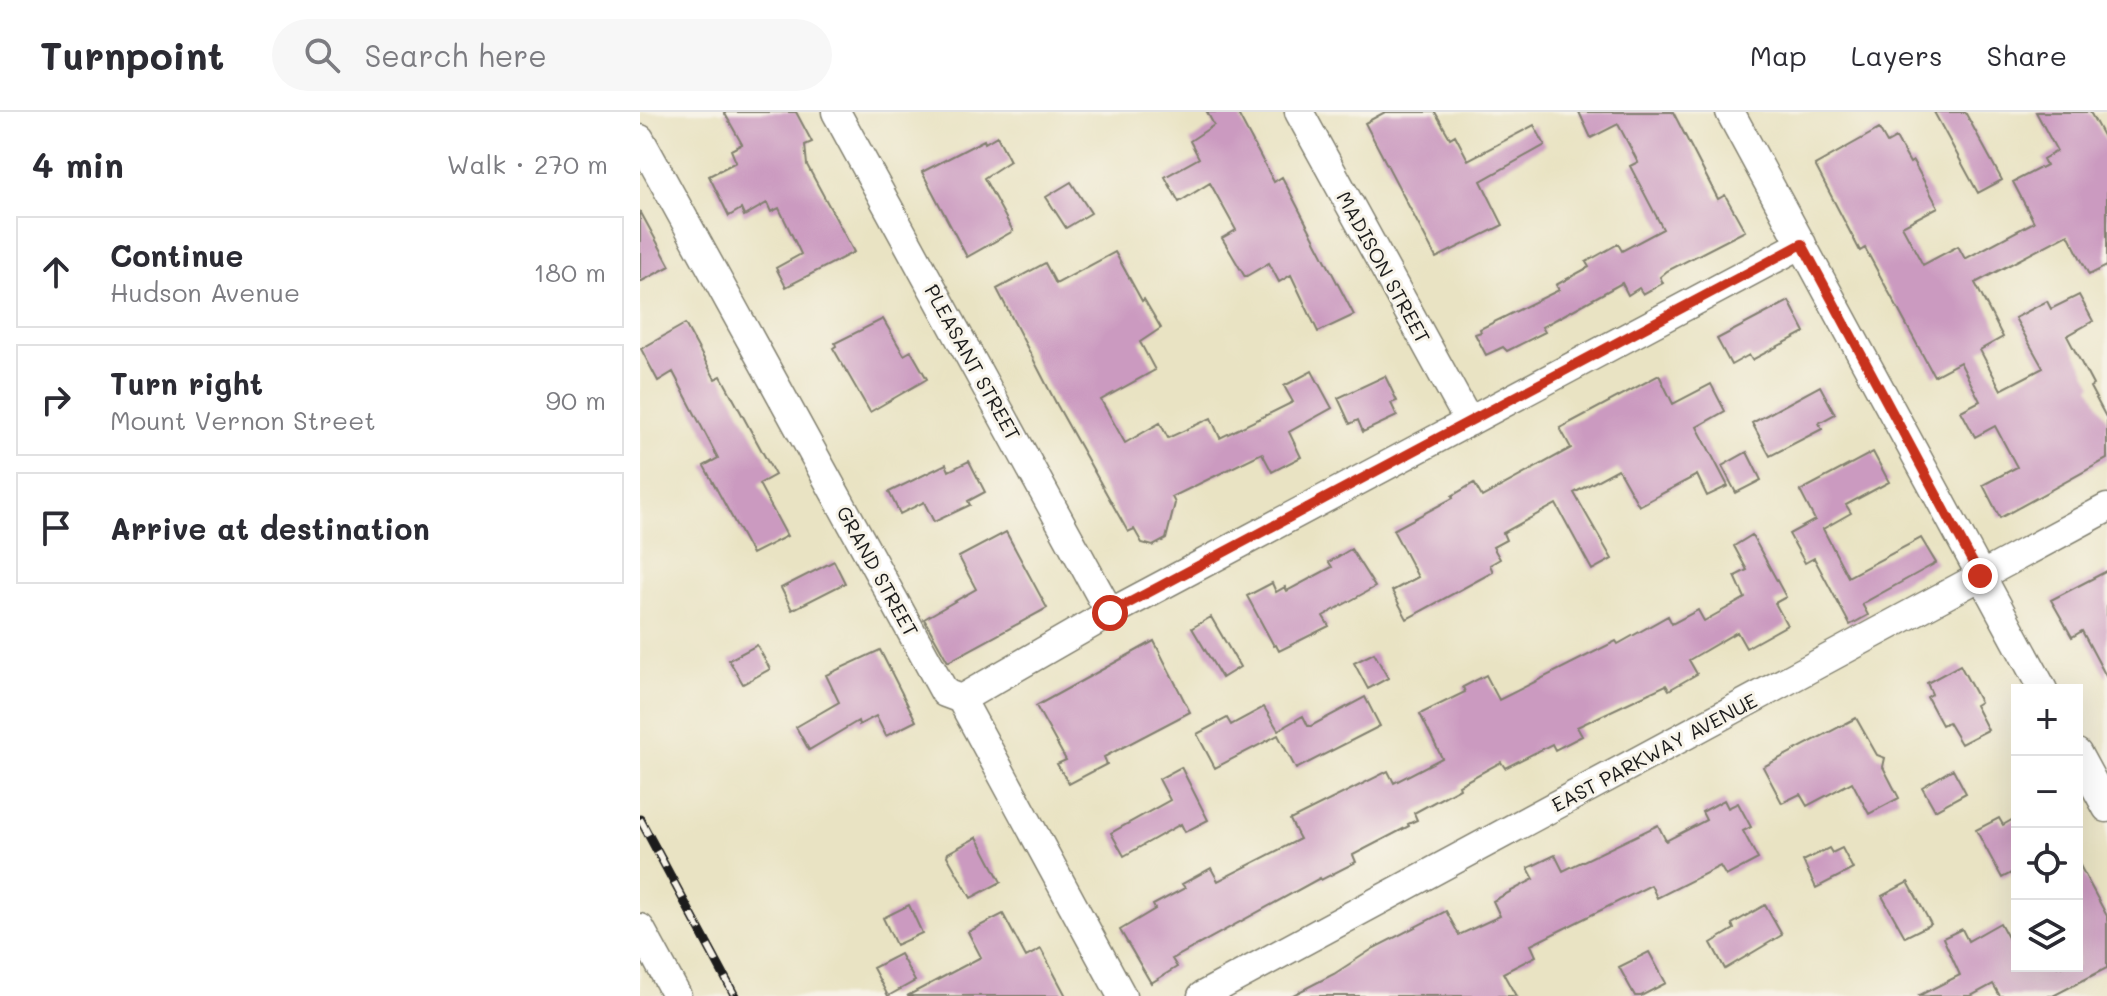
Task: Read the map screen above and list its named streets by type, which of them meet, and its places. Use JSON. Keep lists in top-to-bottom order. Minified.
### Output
{"streets":{"street":["MADISON STREET","PLEASANT STREET","GRAND STREET","EAST PARKWAY AVENUE"]},"page":{"header":"Turnpoint","search":"Search here","nav":["Map","Layers","Share"],"heading":["4 min","Walk · 270 m"],"list":[["Continue","Hudson Avenue","180 m"],["Turn right","Mount Vernon Street","90 m"],"Arrive at destination"],"map_buttons":["+","−"]}}
